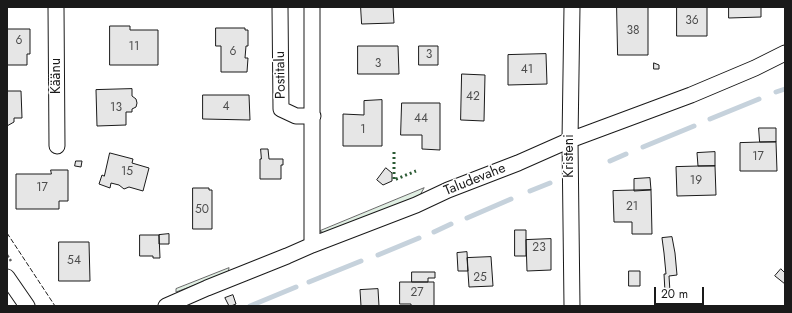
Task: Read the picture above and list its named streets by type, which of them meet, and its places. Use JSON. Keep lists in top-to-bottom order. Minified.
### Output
{"streets":{"street":["Postitalu","Käänu","Kristeni","Taludevahe"]},"crossings":[["Kristeni","Taludevahe"]],"house_numbers":["36","38","6","11","6","3","3","41","42","4","13","44","1","17","15","19","17","21","50","23","54","25","27"],"scale_bar":"20 m"}
